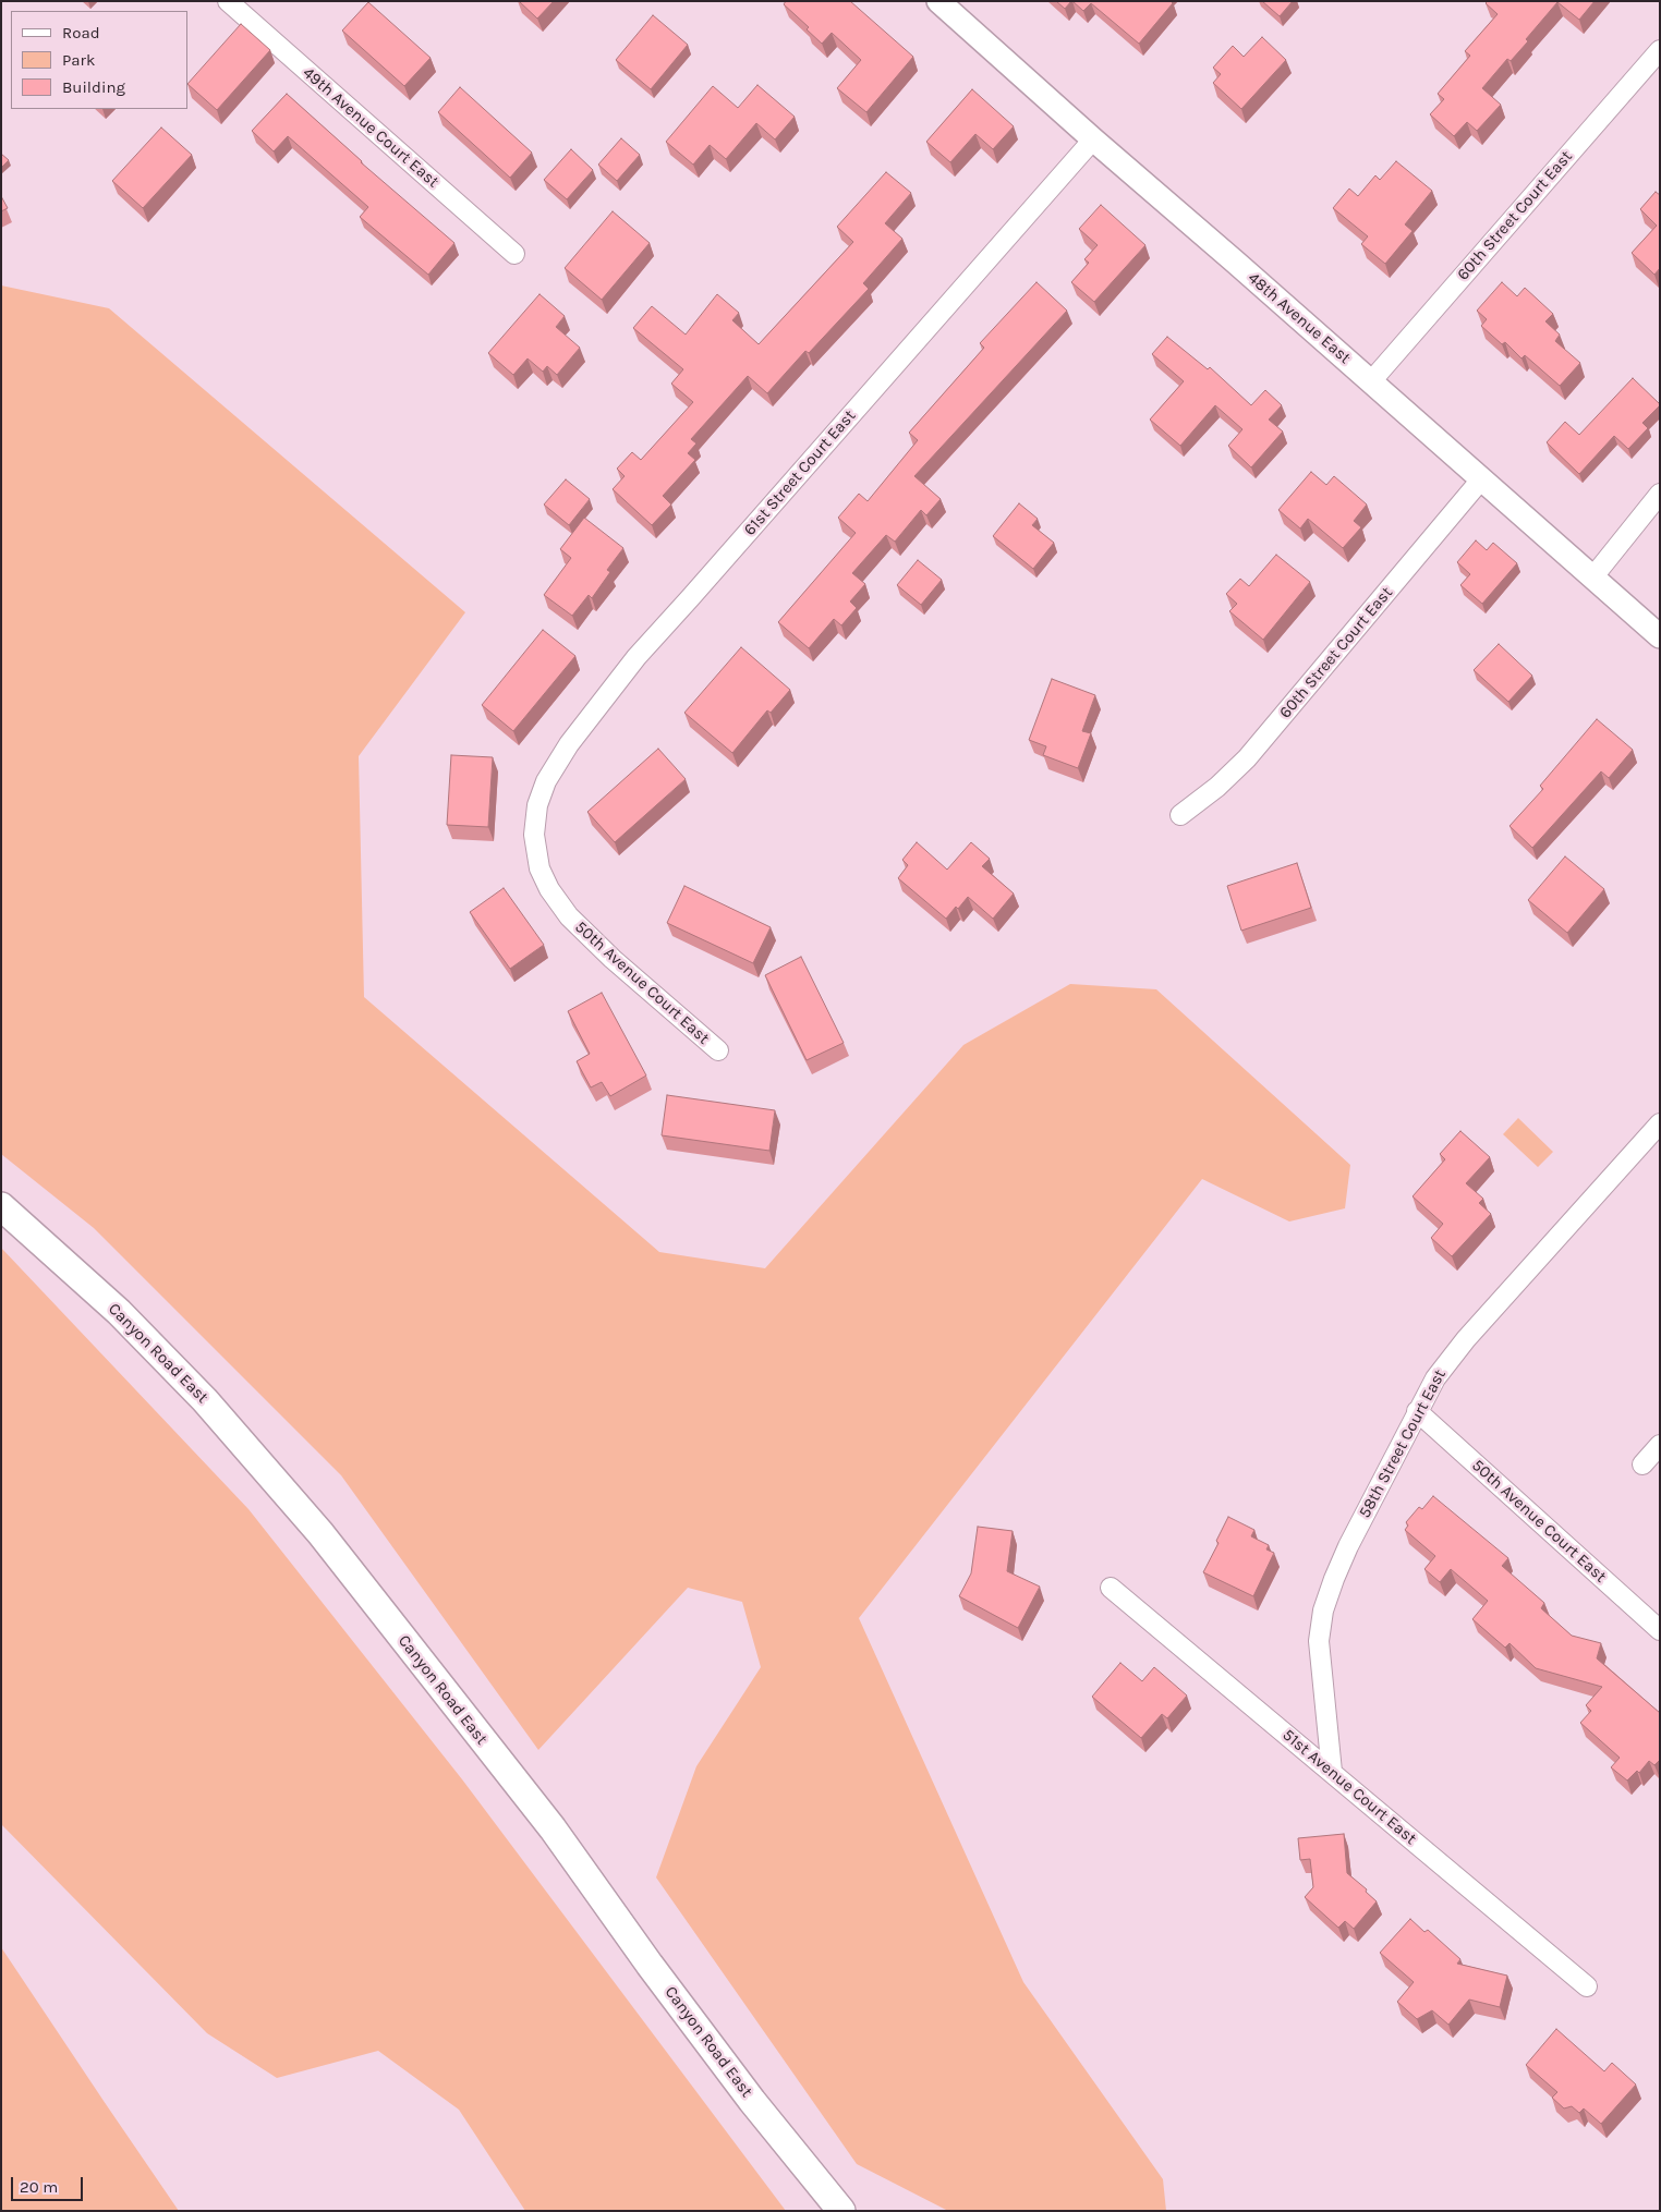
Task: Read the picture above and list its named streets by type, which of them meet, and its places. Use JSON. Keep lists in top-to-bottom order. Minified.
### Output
{"streets":{"main road":["Canyon Road East"],"street":["49th Avenue Court East","60th Street Court East","48th Avenue East","61st Street Court East","50th Avenue Court East","58th Street Court East","51st Avenue Court East"]},"crossings":[["60th Street Court East","48th Avenue East"],["48th Avenue East","61st Street Court East"],["61st Street Court East","50th Avenue Court East"],["50th Avenue Court East","58th Street Court East"],["58th Street Court East","51st Avenue Court East"]],"legend":["Road","Park","Building"],"scale_bar":"20 m"}
